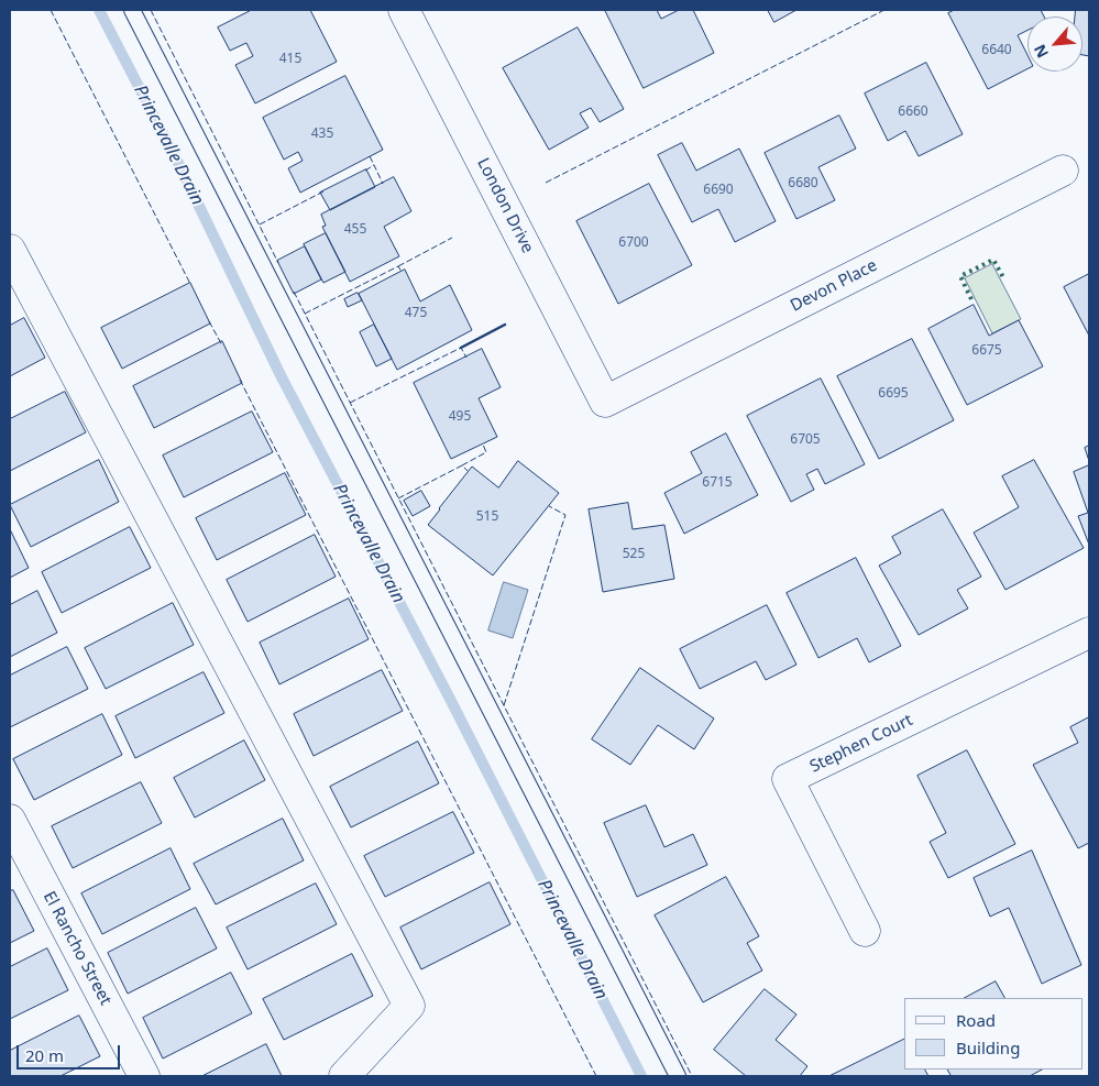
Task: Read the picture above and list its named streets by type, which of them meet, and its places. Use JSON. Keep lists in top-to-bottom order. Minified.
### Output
{"streets":{"street":["London Drive","Devon Place","Stephen Court","El Rancho Street"]},"crossings":[["London Drive","Devon Place"]],"water":["Princevalle Drain"],"house_numbers":["6640","415","6660","435","6680","6690","455","6700","475","6675","6695","495","6705","6715","515","525"],"legend":["Road","Building"],"scale_bar":"20 m","north":"bottom left"}
